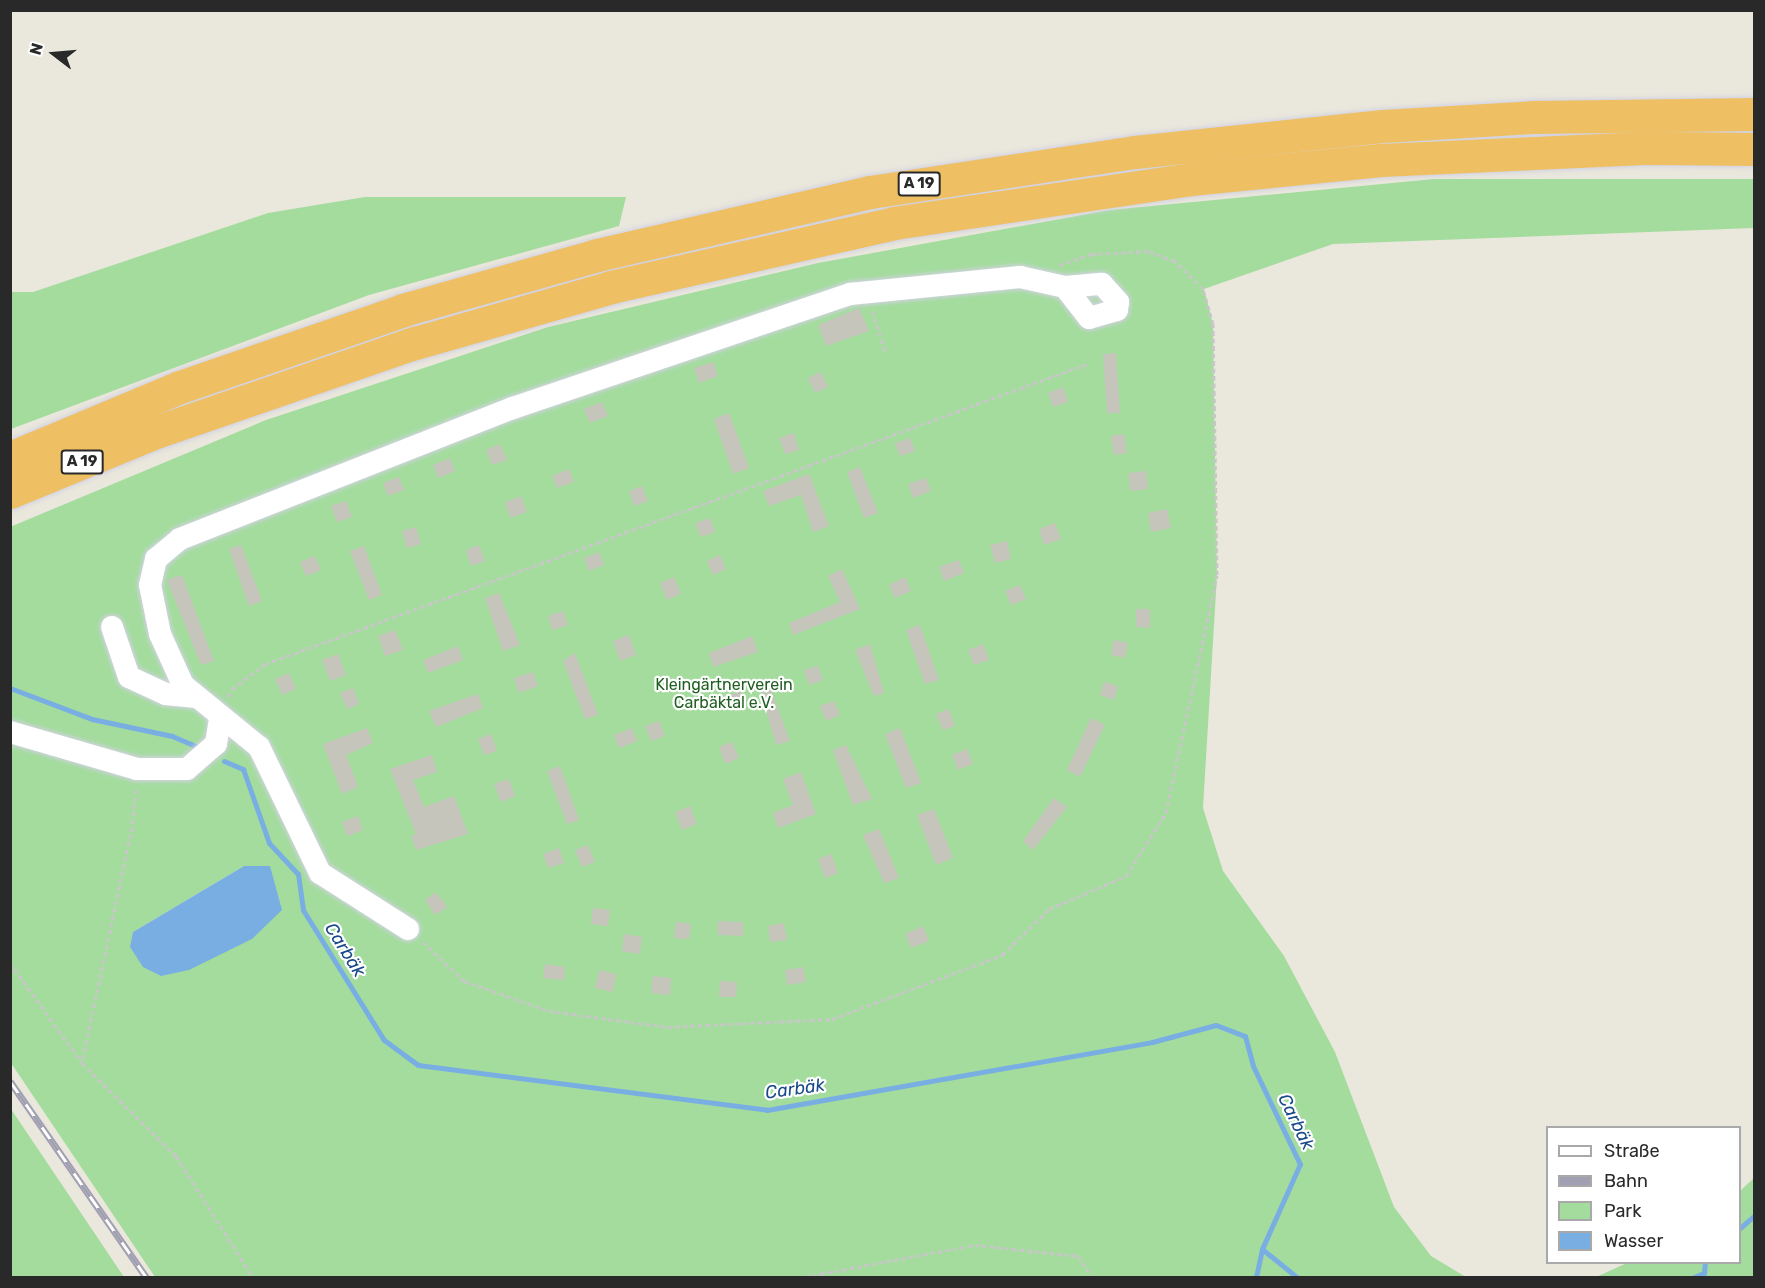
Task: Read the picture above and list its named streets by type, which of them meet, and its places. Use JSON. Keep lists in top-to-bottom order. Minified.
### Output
{"streets":{"highway":["A 19"]},"water":["Carbäk"],"parks":["Kleingärtnerverein Carbäktal e.V."],"legend":["Straße","Bahn","Park","Wasser"],"north":"left"}
